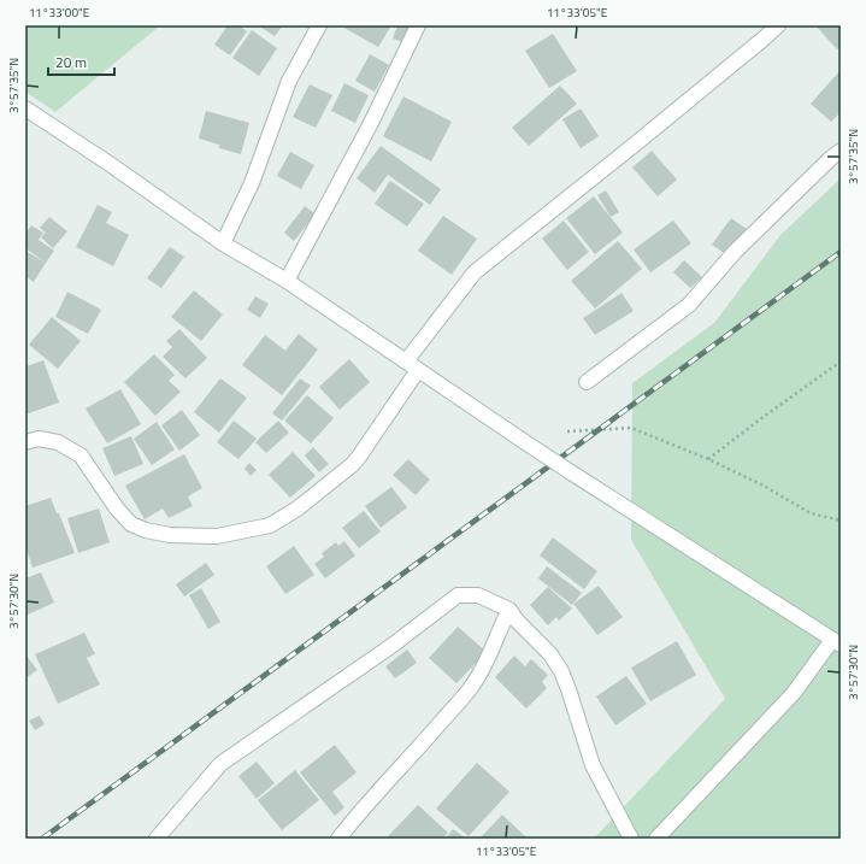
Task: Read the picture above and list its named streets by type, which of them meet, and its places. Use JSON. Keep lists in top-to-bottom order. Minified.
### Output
{"scale_bar":"20 m","coordinates":["11°33'00\"E","11°33'05\"E","3°57'35\"N","3°57'30\"N"]}
